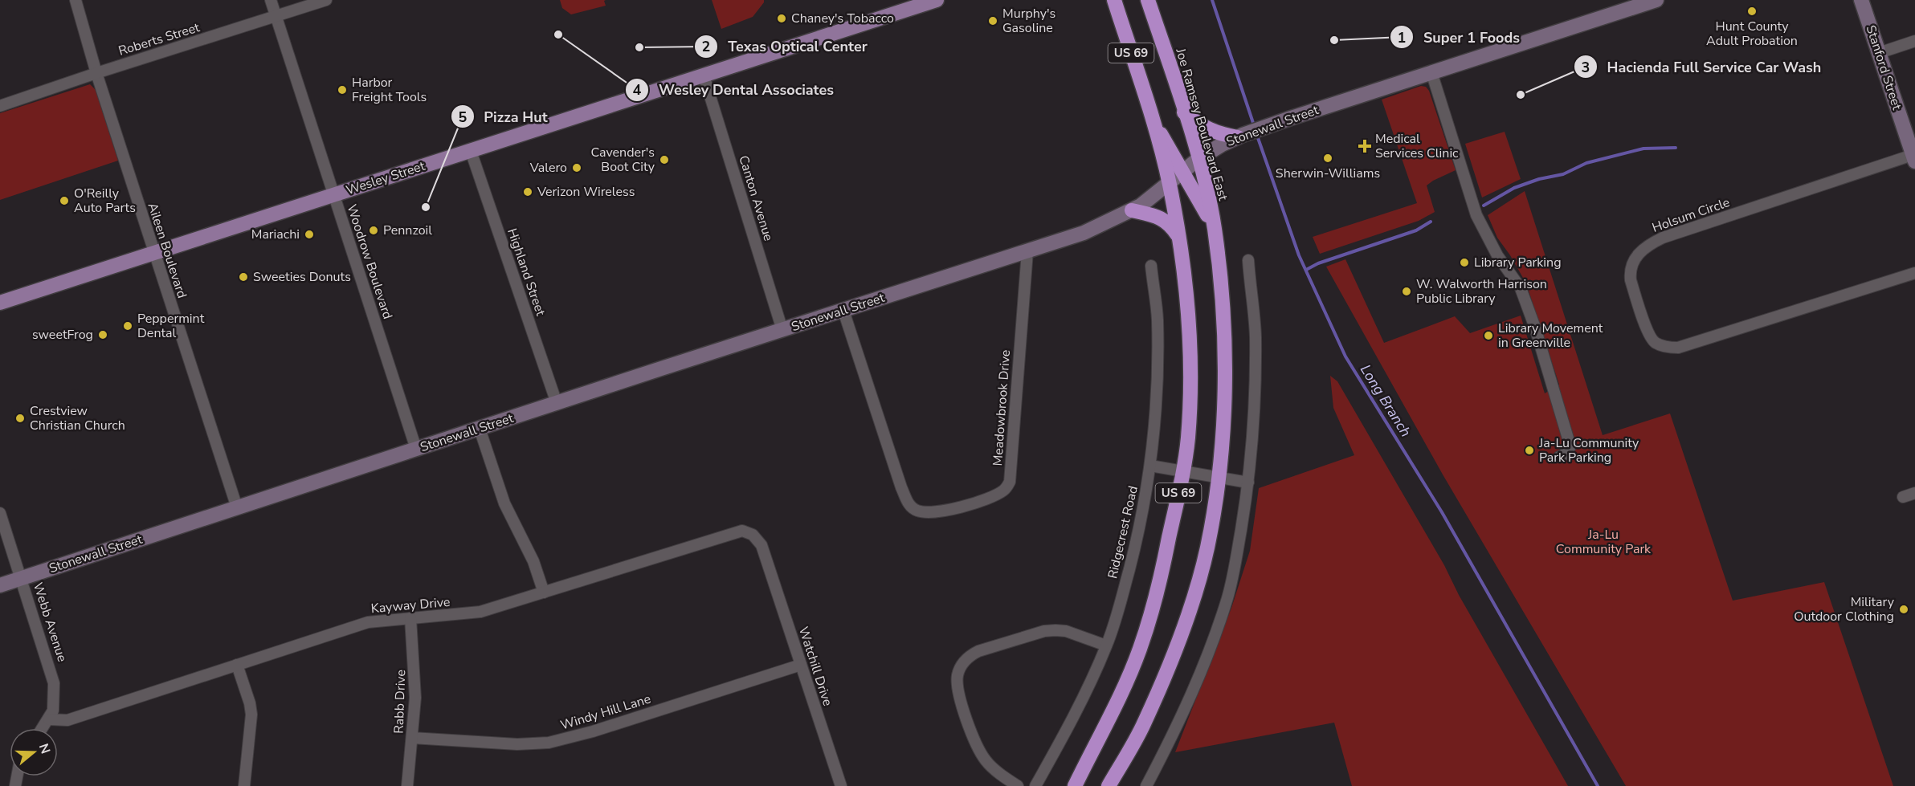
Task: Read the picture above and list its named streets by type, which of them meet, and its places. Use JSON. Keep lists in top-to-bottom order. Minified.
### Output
{"streets":{"highway":["US 69","Joe Ramsey Boulevard East"],"main road":["Wesley Street"],"street":["Roberts Street","Stanford Street","Stonewall Street","Canton Avenue","Holsum Circle","Aileen Boulevard","Woodrow Boulevard","Highland Street","Meadowbrook Drive","Ridgecrest Road","Kayway Drive","Webb Avenue","Watchill Drive","Rabb Drive","Windy Hill Lane"]},"crossings":[["Roberts Street","Aileen Boulevard"],["Roberts Street","Woodrow Boulevard"],["US 69","Stonewall Street"],["Stanford Street","Holsum Circle"],["Joe Ramsey Boulevard East","Stonewall Street"],["Stonewall Street","Canton Avenue"],["Stonewall Street","Aileen Boulevard"],["Stonewall Street","Woodrow Boulevard"],["Stonewall Street","Highland Street"],["Stonewall Street","Meadowbrook Drive"],["Stonewall Street","Webb Avenue"],["Wesley Street","Canton Avenue"],["Wesley Street","Aileen Boulevard"],["Wesley Street","Woodrow Boulevard"],["Wesley Street","Highland Street"],["Kayway Drive","Webb Avenue"],["Kayway Drive","Watchill Drive"],["Kayway Drive","Rabb Drive"],["Watchill Drive","Windy Hill Lane"],["Rabb Drive","Windy Hill Lane"]],"water":["Long Branch"],"parks":["Ja-Lu Community Park"],"places":{"other":["Hunt County Adult Probation","Chaney's Tobacco","Murphy's Gasoline","Wesley Dental Associates","Super 1 Foods","Texas Optical Center","Harbor Freight Tools","Hacienda Full Service Car Wash","Sherwin-Williams","Cavender's Boot City","Valero","Verizon Wireless","O'Reilly Auto Parts","Pizza Hut","Pennzoil","Mariachi","Library Parking","Sweeties Donuts","W. Walworth Harrison Public Library","Peppermint Dental","sweetFrog","Library Movement in Greenville","Crestview Christian Church","Ja-Lu Community Park Parking","Military Outdoor Clothing"],"health":["Medical Services Clinic"]},"north":"right"}
